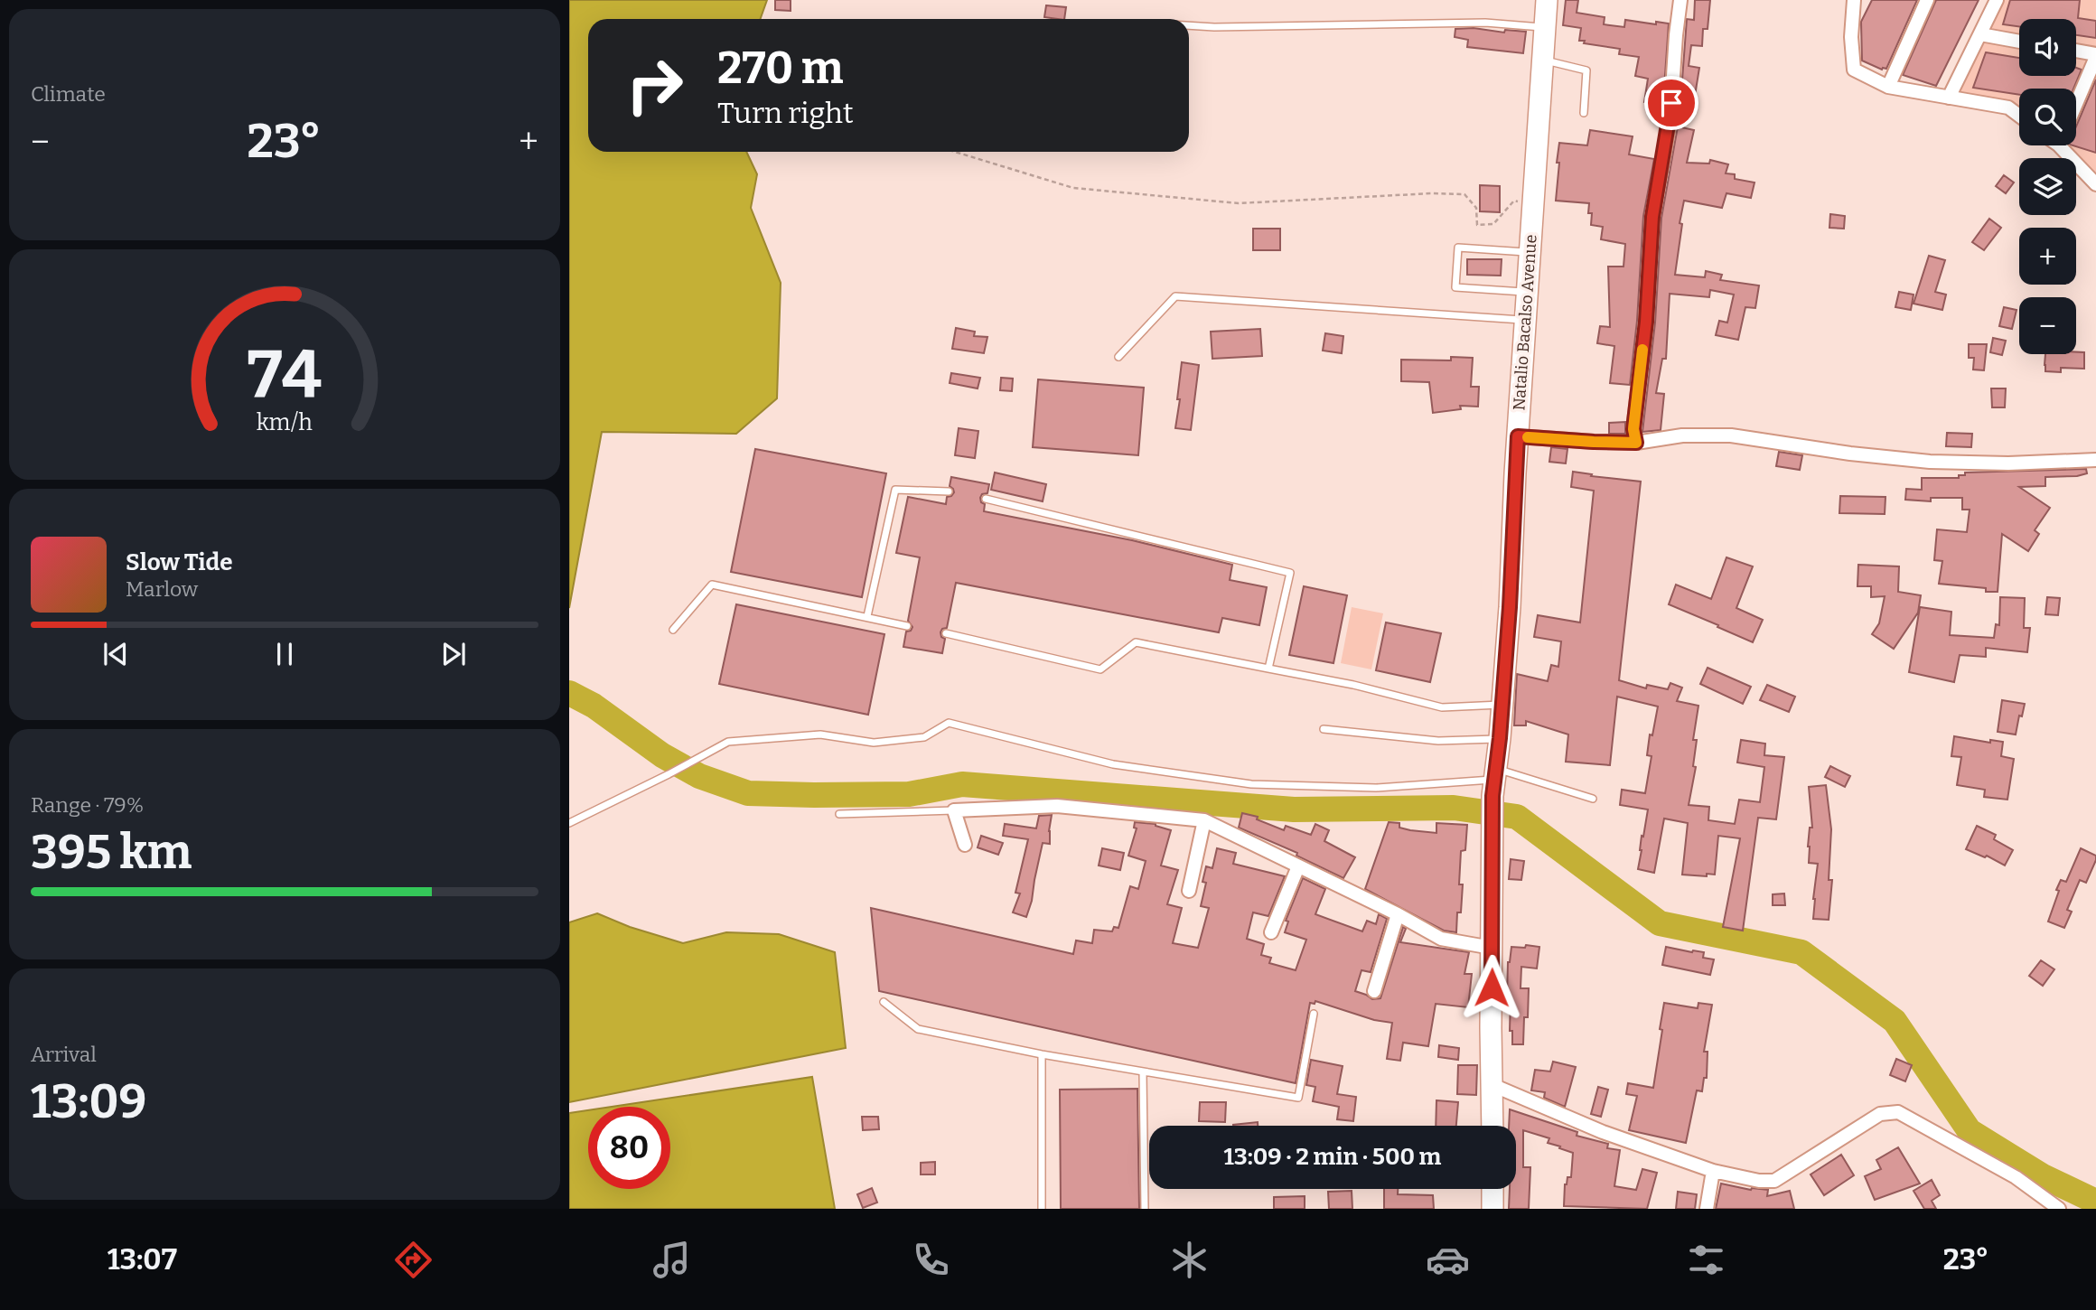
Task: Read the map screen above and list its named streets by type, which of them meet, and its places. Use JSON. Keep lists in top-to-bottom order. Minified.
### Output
{"streets":{"highway":["Natalio Bacalso Avenue"]},"page":{"tile":["Climate",["Range · 79%","395 km"],["Arrival","13:09"]],"map_buttons":["+","−"],"turn":["270 m","Turn right"],"heat":["−","23°","+"],"song":["Slow Tide","Marlow"],"limit":"80","trip":"13:09 · 2 min · 500 m","tabs":["13:07","23°"],"gauge":["74","km/h"]}}
